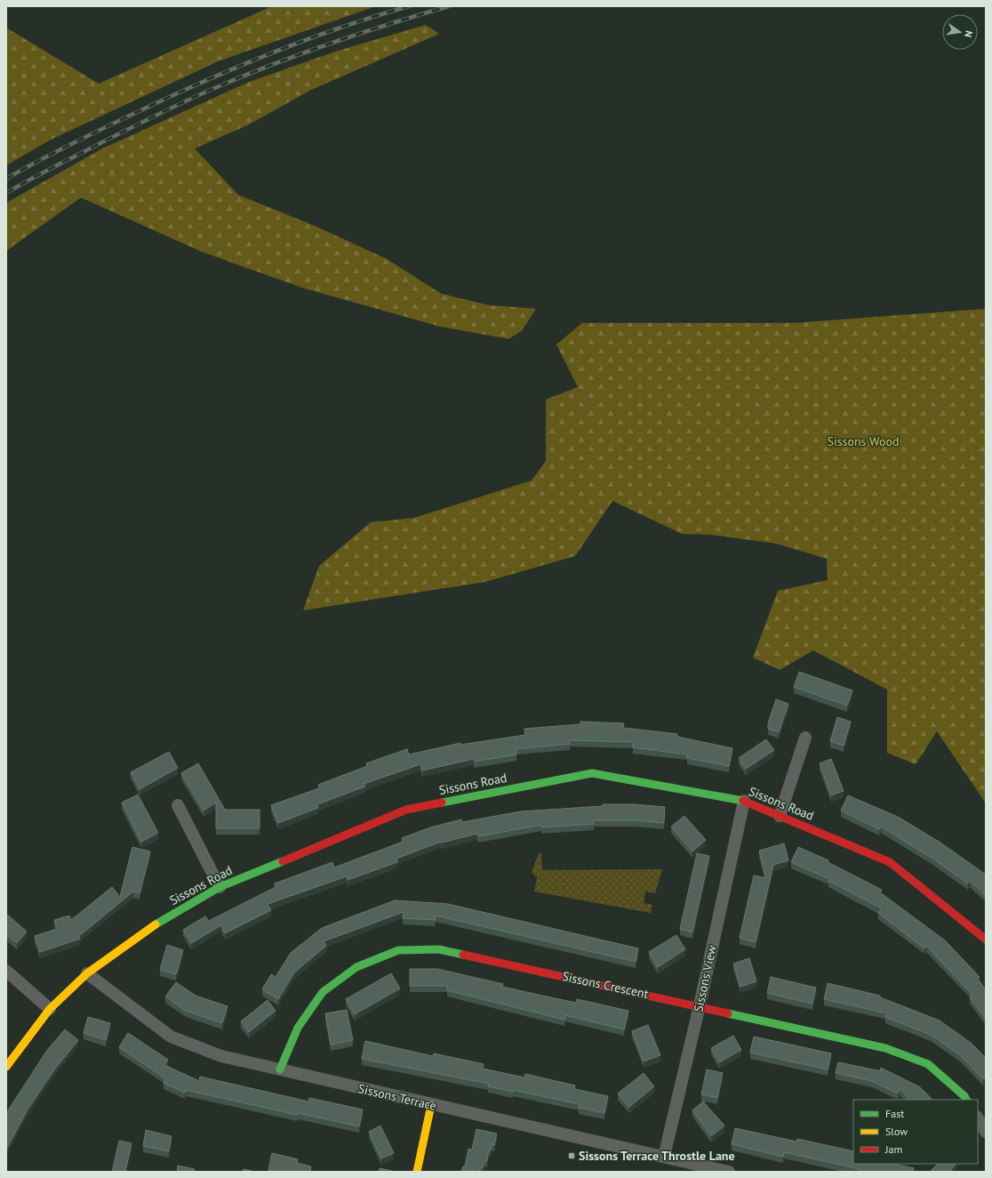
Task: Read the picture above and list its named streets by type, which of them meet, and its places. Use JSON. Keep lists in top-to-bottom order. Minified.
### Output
{"streets":{"street":["Sissons Road","Sissons View","Sissons Crescent","Sissons Terrace"]},"crossings":[["Sissons Road","Sissons View"],["Sissons Road","Sissons Terrace"],["Sissons View","Sissons Crescent"],["Sissons View","Sissons Terrace"],["Sissons Crescent","Sissons Terrace"]],"parks":["Sissons Wood"],"places":{"transit":["Sissons Terrace Throstle Lane"]},"legend":["Fast","Slow","Jam"],"north":"right"}
